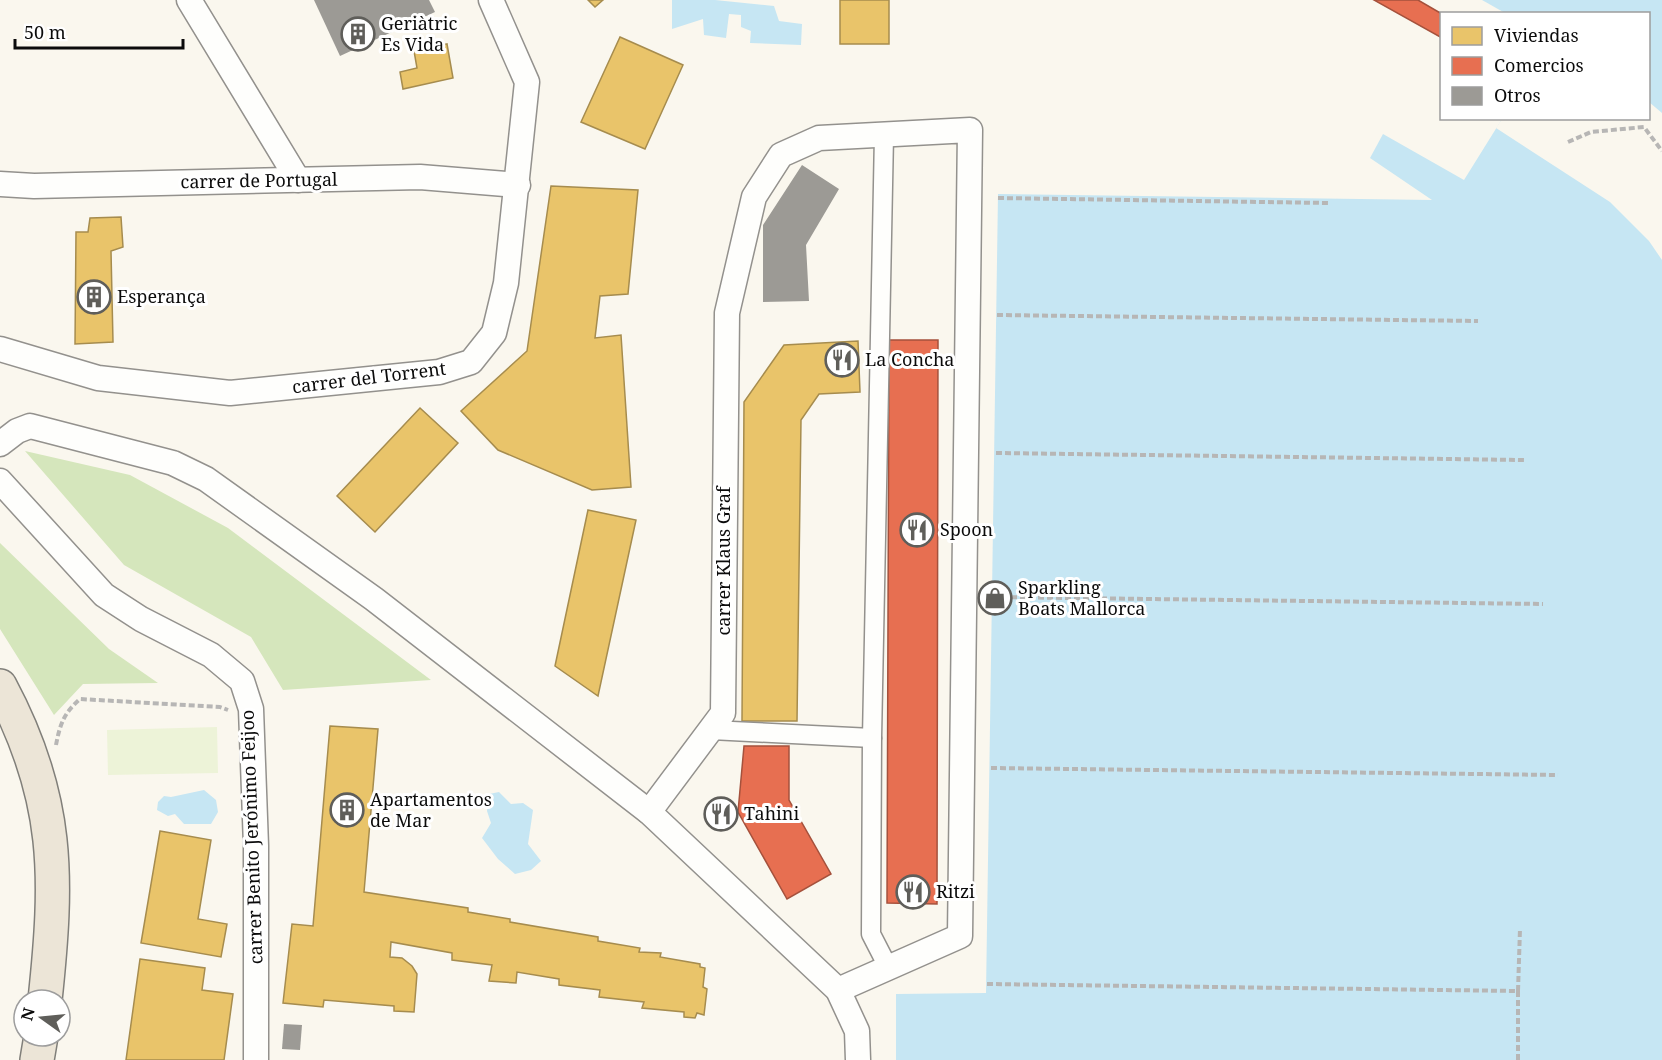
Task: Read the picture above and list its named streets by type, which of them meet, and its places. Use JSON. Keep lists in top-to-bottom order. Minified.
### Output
{"streets":{"street":["carrer de Portugal","carrer del Torrent","carrer Klaus Graf","carrer Benito Jerónimo Feijoo"]},"crossings":[["carrer de Portugal","carrer del Torrent"]],"places":{"building":["Geriàtric Es Vida","Esperança","Apartamentos de Mar"],"restaurant":["La Concha","Spoon","Tahini","Ritzi"],"shop":["Sparkling Boats Mallorca"]},"legend":["Viviendas","Comercios","Otros"],"scale_bar":"50 m","north":"left"}
